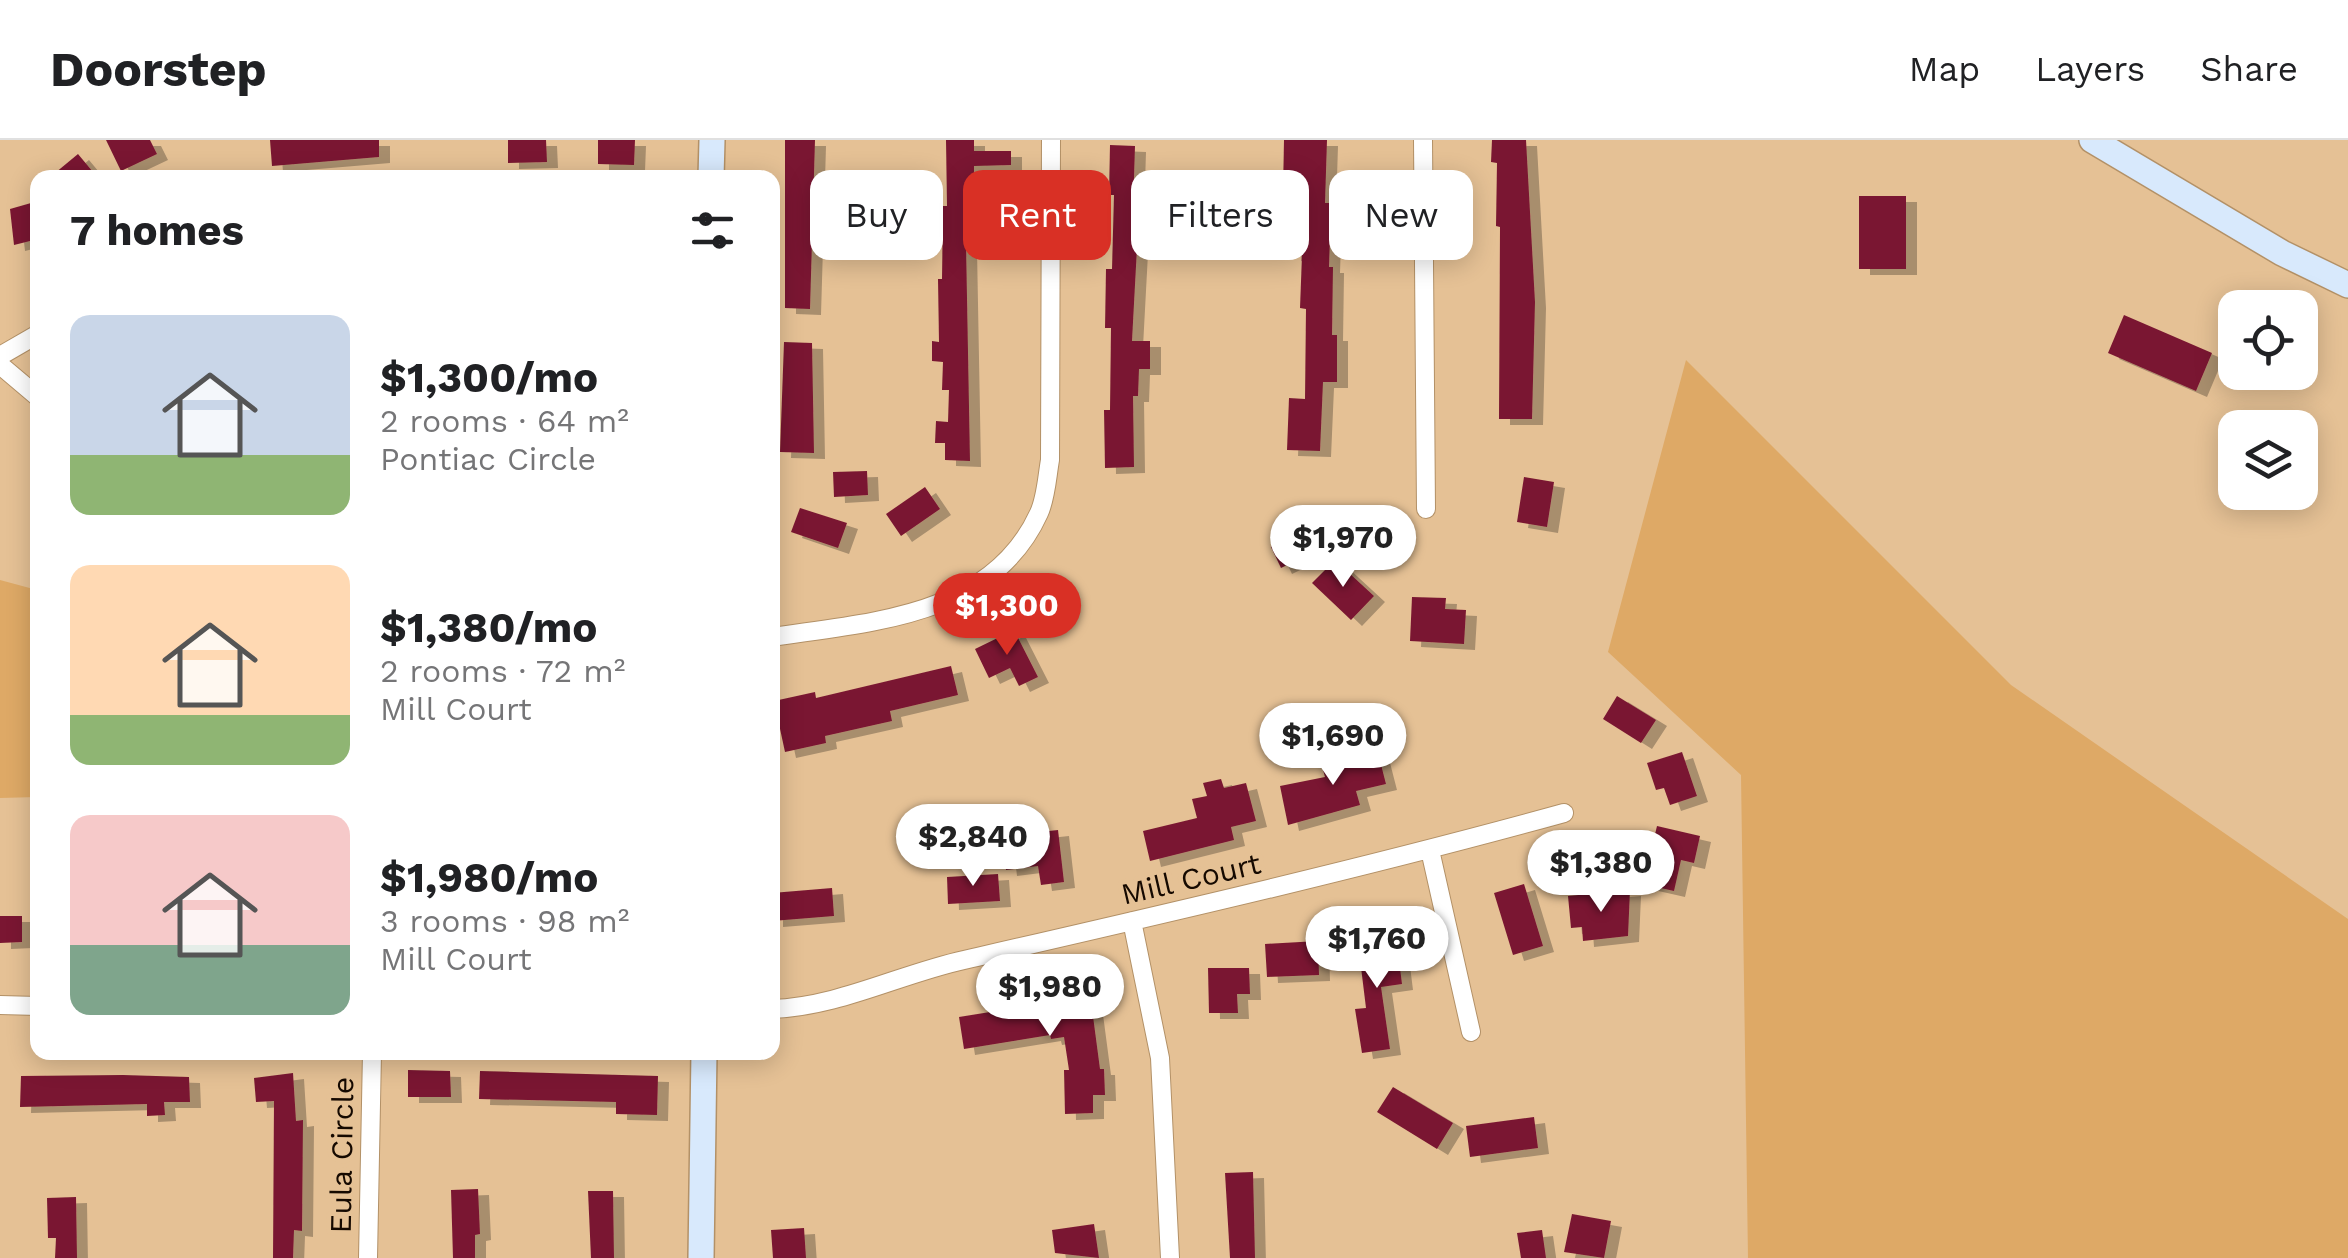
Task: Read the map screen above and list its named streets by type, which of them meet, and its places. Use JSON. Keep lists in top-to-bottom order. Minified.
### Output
{"streets":{"street":["Mill Court","Eula Circle"]},"page":{"header":"Doorstep","nav":["Map","Layers","Share"],"chip":["Buy","Rent","Filters","New"],"heading":"7 homes","list":[{"name":"$1,300/mo","note":"2 rooms · 64 m² · Pontiac Circle"},{"name":"$1,380/mo","note":"2 rooms · 72 m² · Mill Court"},{"name":"$1,980/mo","note":"3 rooms · 98 m² · Mill Court"}],"price":["$1,970","$1,300","$1,690","$2,840","$1,380","$1,760","$1,980"]}}
